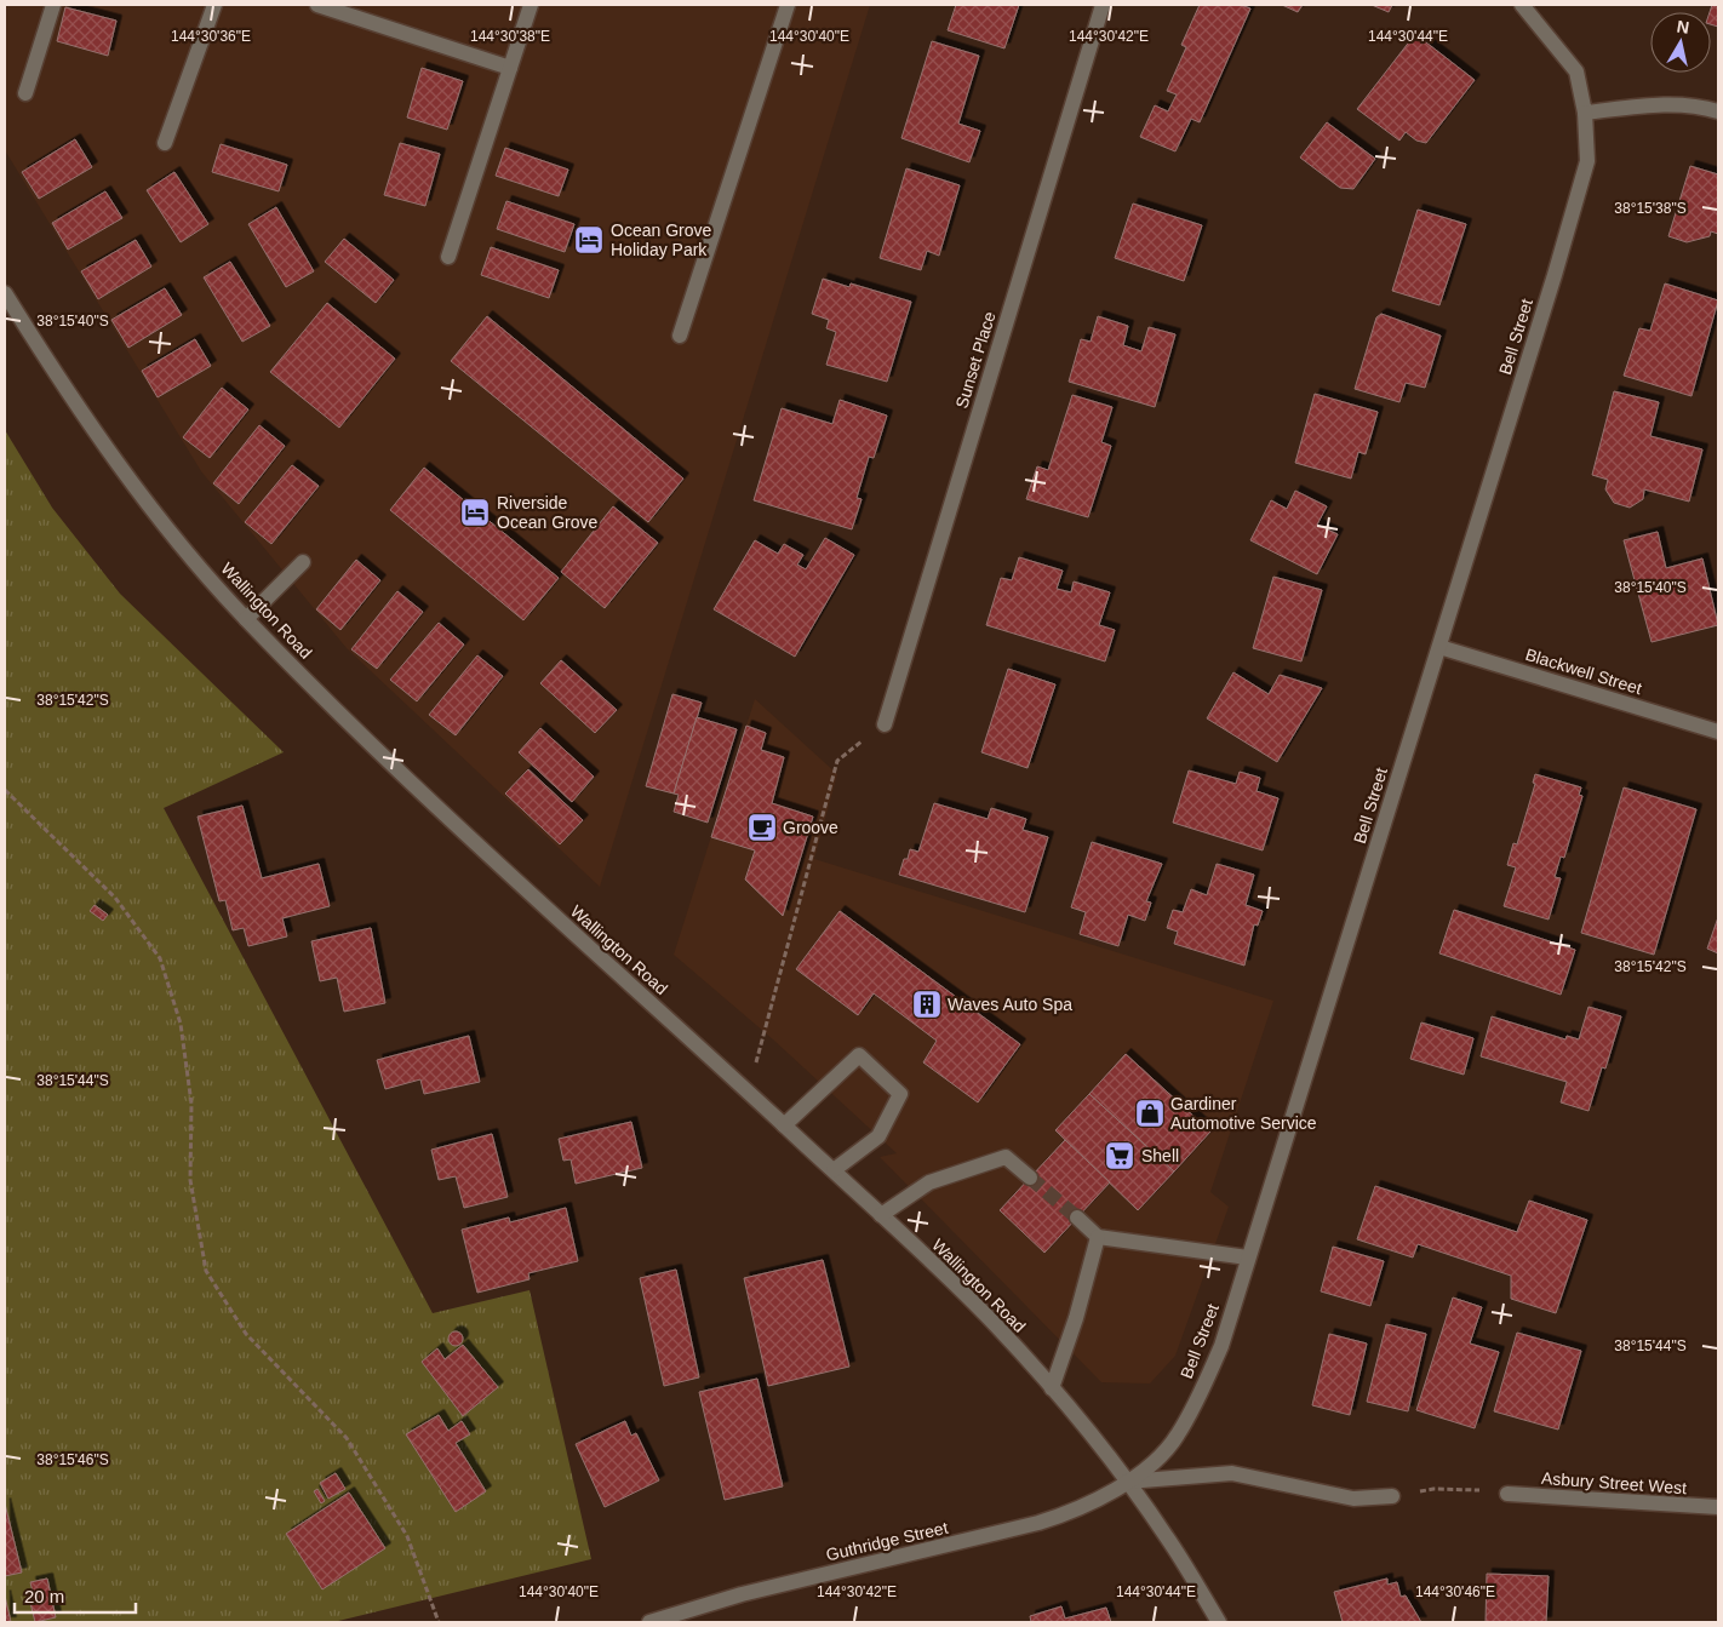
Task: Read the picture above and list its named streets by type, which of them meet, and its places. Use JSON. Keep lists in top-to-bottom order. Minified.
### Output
{"streets":{"street":["Bell Street","Sunset Place","Wallington Road","Blackwell Street","Asbury Street West","Guthridge Street"]},"crossings":[["Bell Street","Wallington Road"],["Bell Street","Blackwell Street"],["Bell Street","Guthridge Street"],["Wallington Road","Guthridge Street"]],"places":{"hotel":["Ocean Grove Holiday Park","Riverside Ocean Grove"],"cafe":["Groove"],"building":["Waves Auto Spa"],"shop":["Gardiner Automotive Service"],"supermarket":["Shell"]},"scale_bar":"20 m","north":"top","coordinates":["144°30'36\"E","144°30'38\"E","144°30'40\"E","144°30'42\"E","144°30'44\"E","38°15'38\"S","38°15'40\"S","38°15'42\"S","38°15'44\"S","38°15'46\"S","144°30'46\"E"]}
